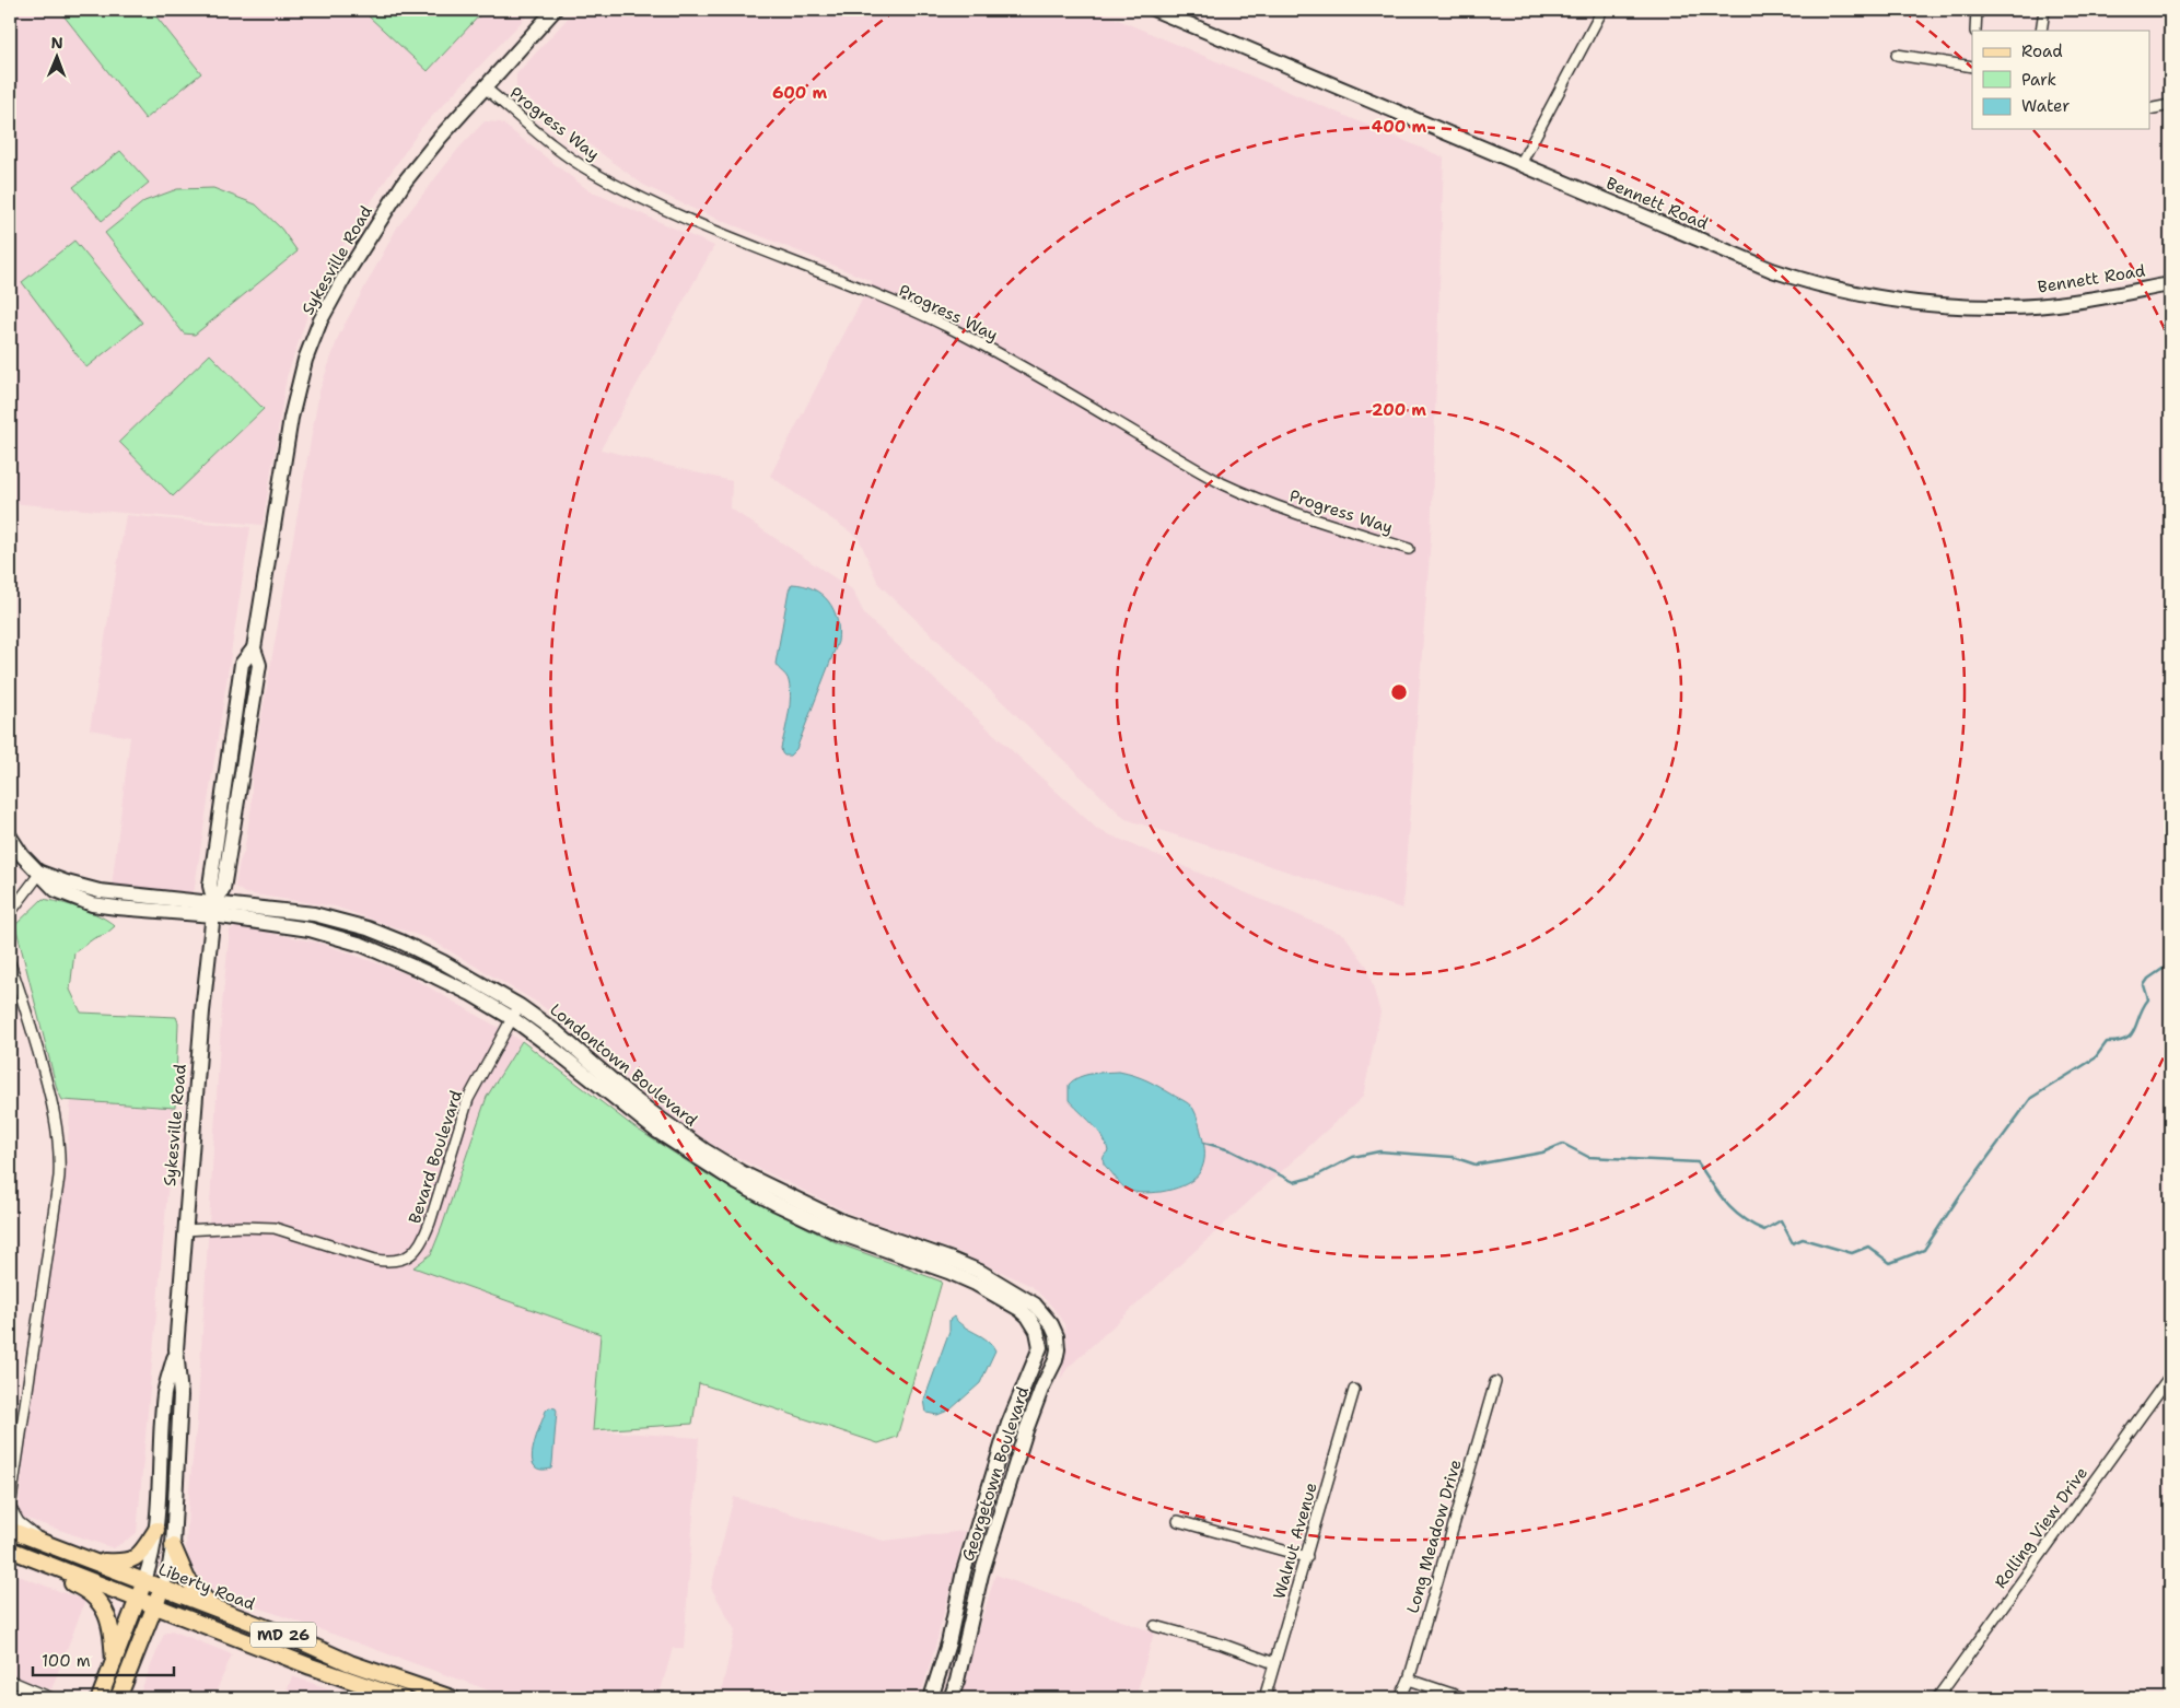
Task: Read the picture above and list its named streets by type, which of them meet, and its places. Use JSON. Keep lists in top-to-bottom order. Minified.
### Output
{"streets":{"main road":["Sykesville Road","Liberty Road","MD 26"],"street":["Progress Way","Bennett Road","Londontown Boulevard","Bevard Boulevard","Georgetown Boulevard","Rolling View Drive","Long Meadow Drive","Walnut Avenue"]},"crossings":[["Progress Way","Sykesville Road"],["Sykesville Road","Londontown Boulevard"],["Sykesville Road","Bevard Boulevard"],["Sykesville Road","Liberty Road"],["Sykesville Road","MD 26"],["Londontown Boulevard","Bevard Boulevard"],["Londontown Boulevard","Georgetown Boulevard"]],"legend":["Road","Park","Water"],"scale_bar":"100 m","north":"top","rings":["600 m","400 m","200 m"]}
